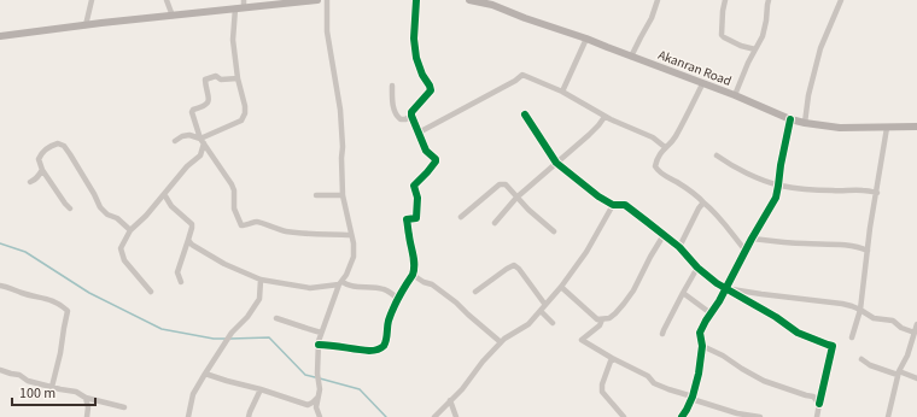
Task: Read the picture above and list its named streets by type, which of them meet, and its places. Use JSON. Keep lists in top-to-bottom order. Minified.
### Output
{"streets":{"main road":["Akanran Road"]},"scale_bar":"100 m"}
